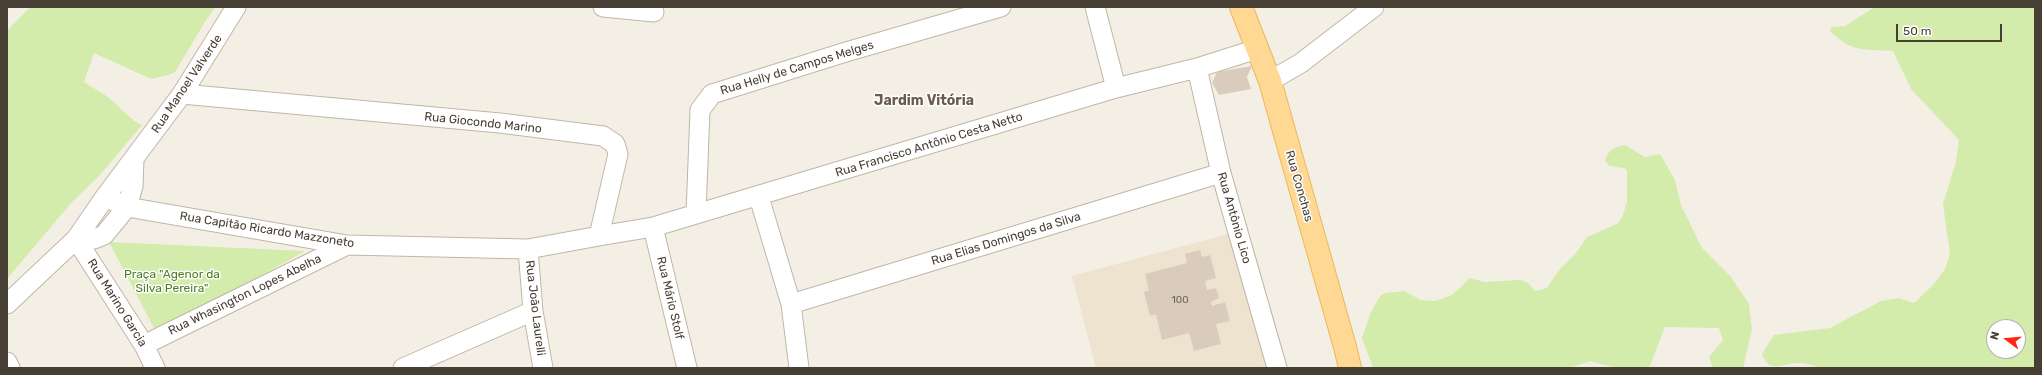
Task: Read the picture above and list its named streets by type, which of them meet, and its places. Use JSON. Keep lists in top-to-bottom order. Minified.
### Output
{"streets":{"main road":["Rua Conchas"],"street":["Rua Helly de Campos Melges","Rua Manoel Valverde","Rua Giocondo Marino","Rua Francisco Antônio Cesta Netto","Rua Antônio Lico","Rua Capitão Ricardo Mazzoneto","Rua Elias Domingos da Silva","Rua Whasington Lopes Abelha","Rua Mário Stolf","Rua Marino Garcia","Rua João Laurelli"]},"crossings":[["Rua Helly de Campos Melges","Rua Francisco Antônio Cesta Netto"],["Rua Manoel Valverde","Rua Giocondo Marino"],["Rua Manoel Valverde","Rua Capitão Ricardo Mazzoneto"],["Rua Manoel Valverde","Rua Marino Garcia"],["Rua Giocondo Marino","Rua Francisco Antônio Cesta Netto"],["Rua Francisco Antônio Cesta Netto","Rua Conchas"],["Rua Francisco Antônio Cesta Netto","Rua Antônio Lico"],["Rua Francisco Antônio Cesta Netto","Rua Mário Stolf"],["Rua Antônio Lico","Rua Elias Domingos da Silva"],["Rua Capitão Ricardo Mazzoneto","Rua Whasington Lopes Abelha"],["Rua Capitão Ricardo Mazzoneto","Rua João Laurelli"],["Rua Whasington Lopes Abelha","Rua Marino Garcia"]],"districts":["Jardim Vitória"],"parks":["Praça \"Agenor da Silva Pereira\""],"house_numbers":["100"],"scale_bar":"50 m","north":"left"}
